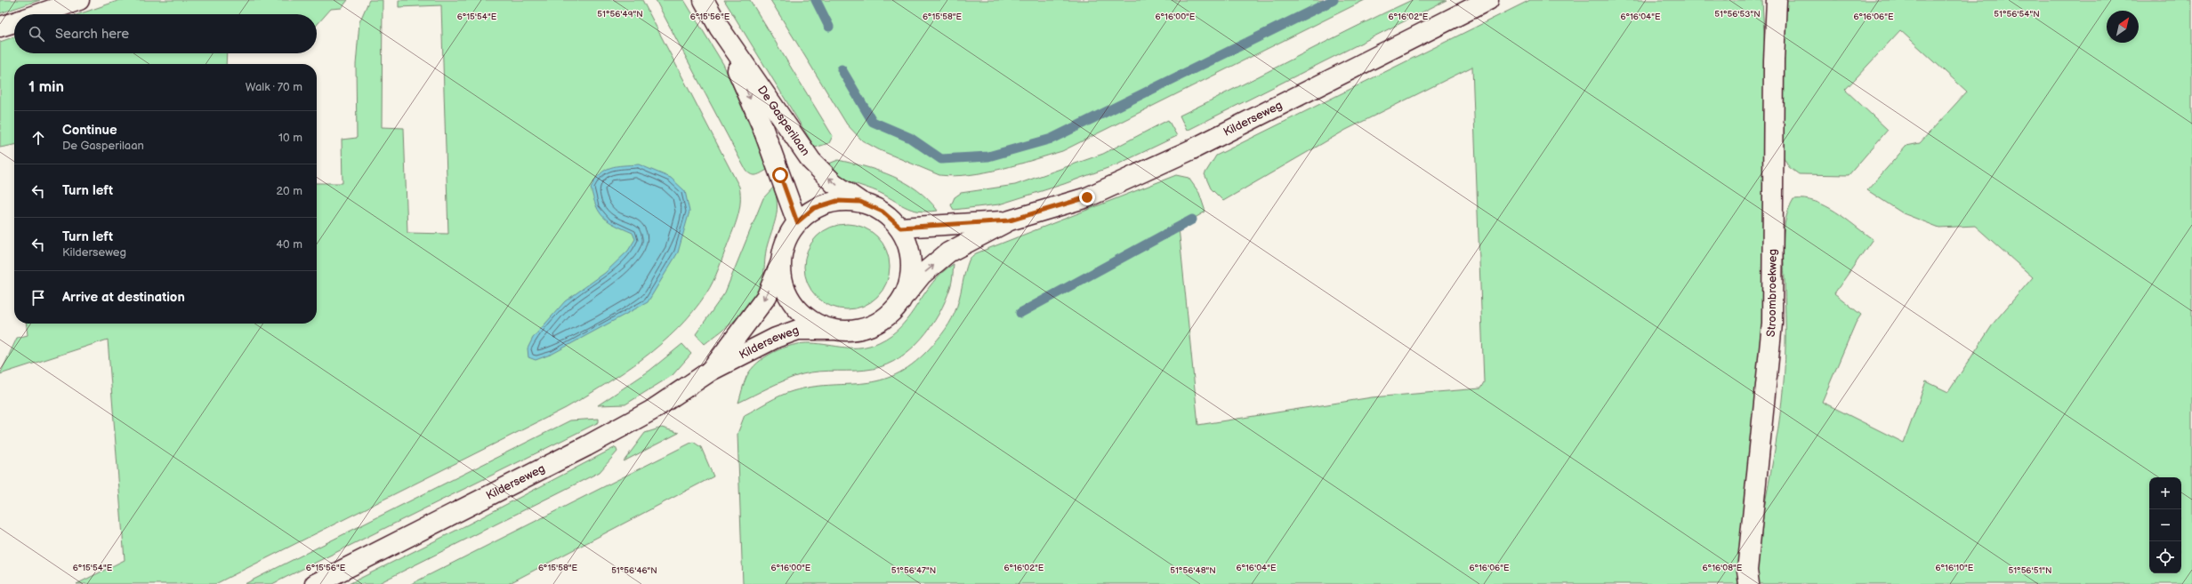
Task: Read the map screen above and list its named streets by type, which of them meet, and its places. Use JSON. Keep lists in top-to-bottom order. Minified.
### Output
{"streets":{"street":["Kilderseweg","De Gasperilaan","Stroombroekweg"]},"north":"top right","page":{"search":"Search here","heading":["1 min","Walk · 70 m"],"list":[["Continue","De Gasperilaan","10 m"],["Turn left","20 m"],["Turn left","Kilderseweg","40 m"],"Arrive at destination"],"map_buttons":["+","−"]},"coordinates":["51°56'53\"N","51°56'49\"N","51°56'54\"N","6°15'54\"E","6°15'56\"E","6°16'02\"E","6°16'04\"E","6°15'58\"E","6°16'00\"E","6°16'06\"E","6°16'08\"E","6°16'10\"E","51°56'46\"N","51°56'47\"N","51°56'48\"N","51°56'51\"N"]}
